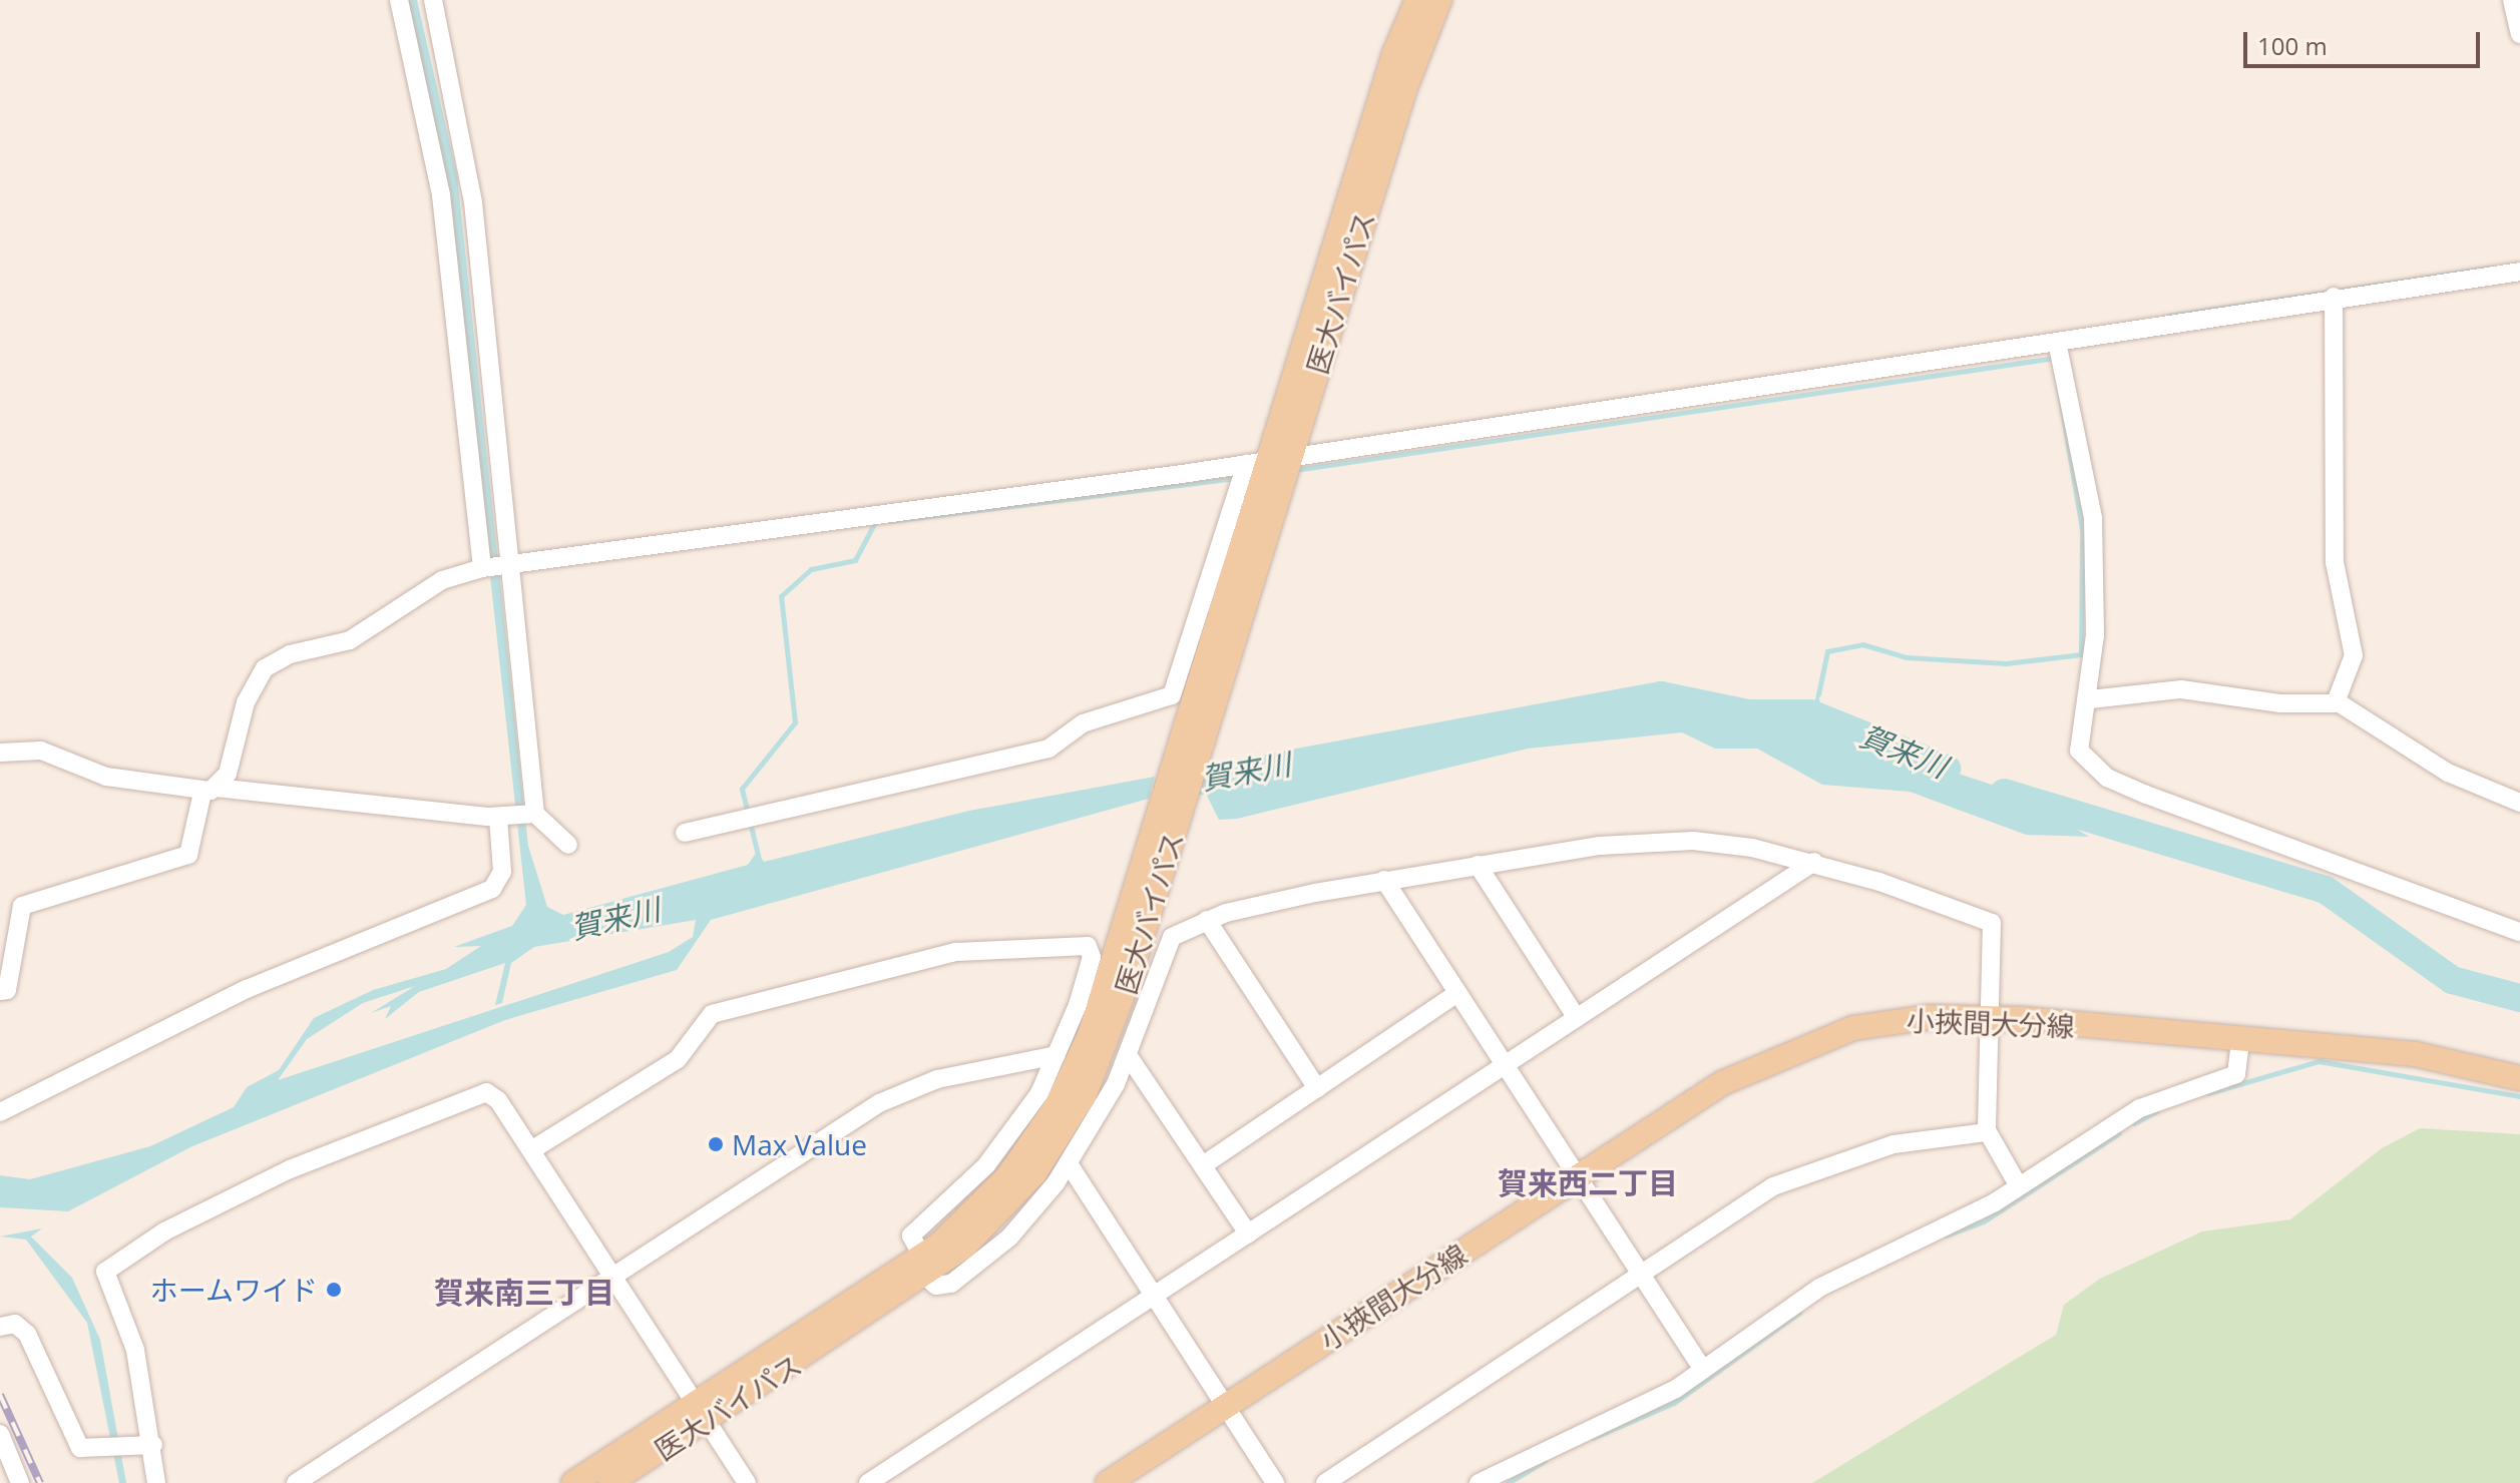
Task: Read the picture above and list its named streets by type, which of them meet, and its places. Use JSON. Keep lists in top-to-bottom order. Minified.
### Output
{"streets":{"main road":["医大バイパス","小挾間大分線"]},"districts":["賀来西二丁目","賀来南三丁目"],"water":["賀来川"],"places":["Max Value","ホームワイド"],"scale_bar":"100 m"}
